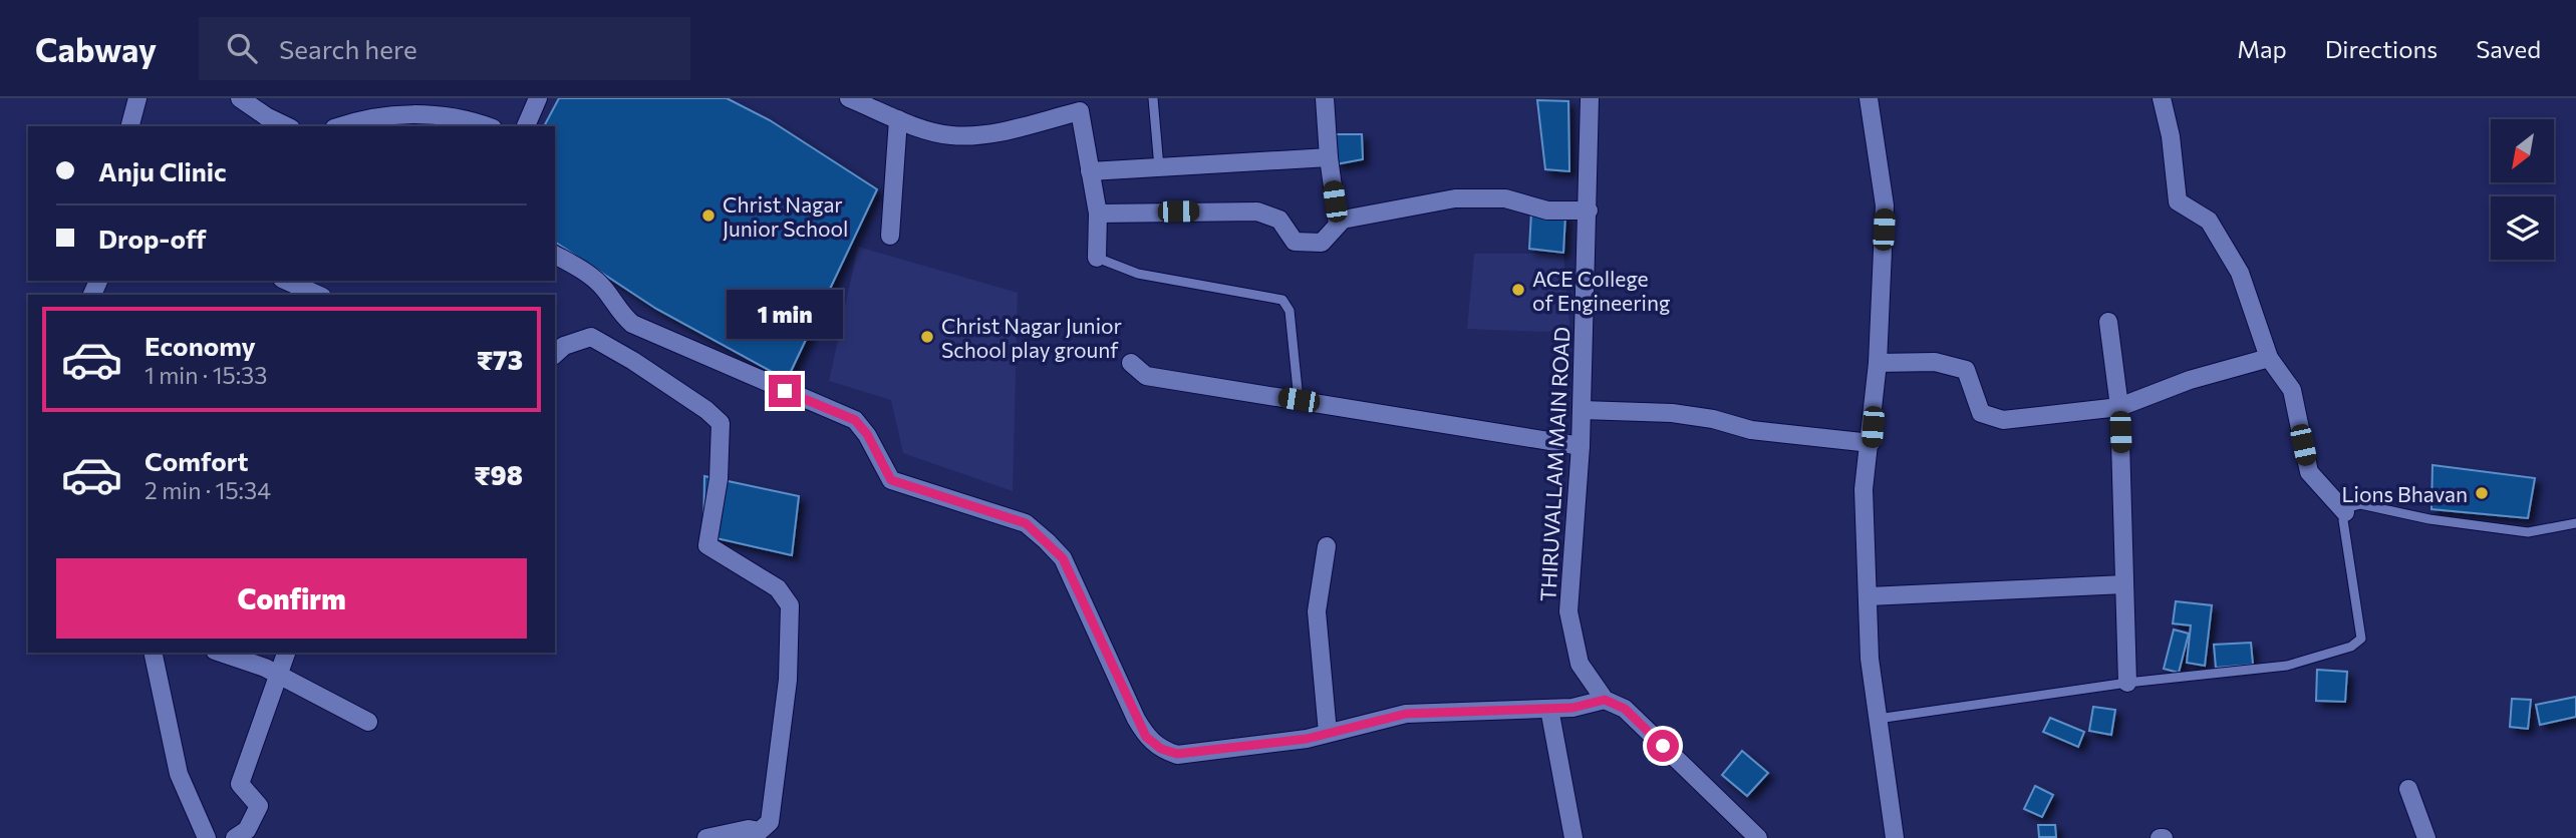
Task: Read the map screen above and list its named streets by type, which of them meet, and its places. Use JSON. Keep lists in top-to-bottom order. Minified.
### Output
{"streets":{"street":["THIRUVALLAM MAIN ROAD"]},"places":["Christ Nagar Junior School","ACE College of Engineering","Christ Nagar Junior School play grounf","Lions Bhavan"],"north":"bottom left","page":{"header":"Cabway","search":"Search here","nav":["Map","Directions","Saved"],"banner":["Anju Clinic","Drop-off"],"bubble":"1 min","list":[{"name":"Economy","note":"1 min · 15:33","value":"₹73"},{"name":"Comfort","note":"2 min · 15:34","value":"₹98"}],"buttons":"Confirm"}}
